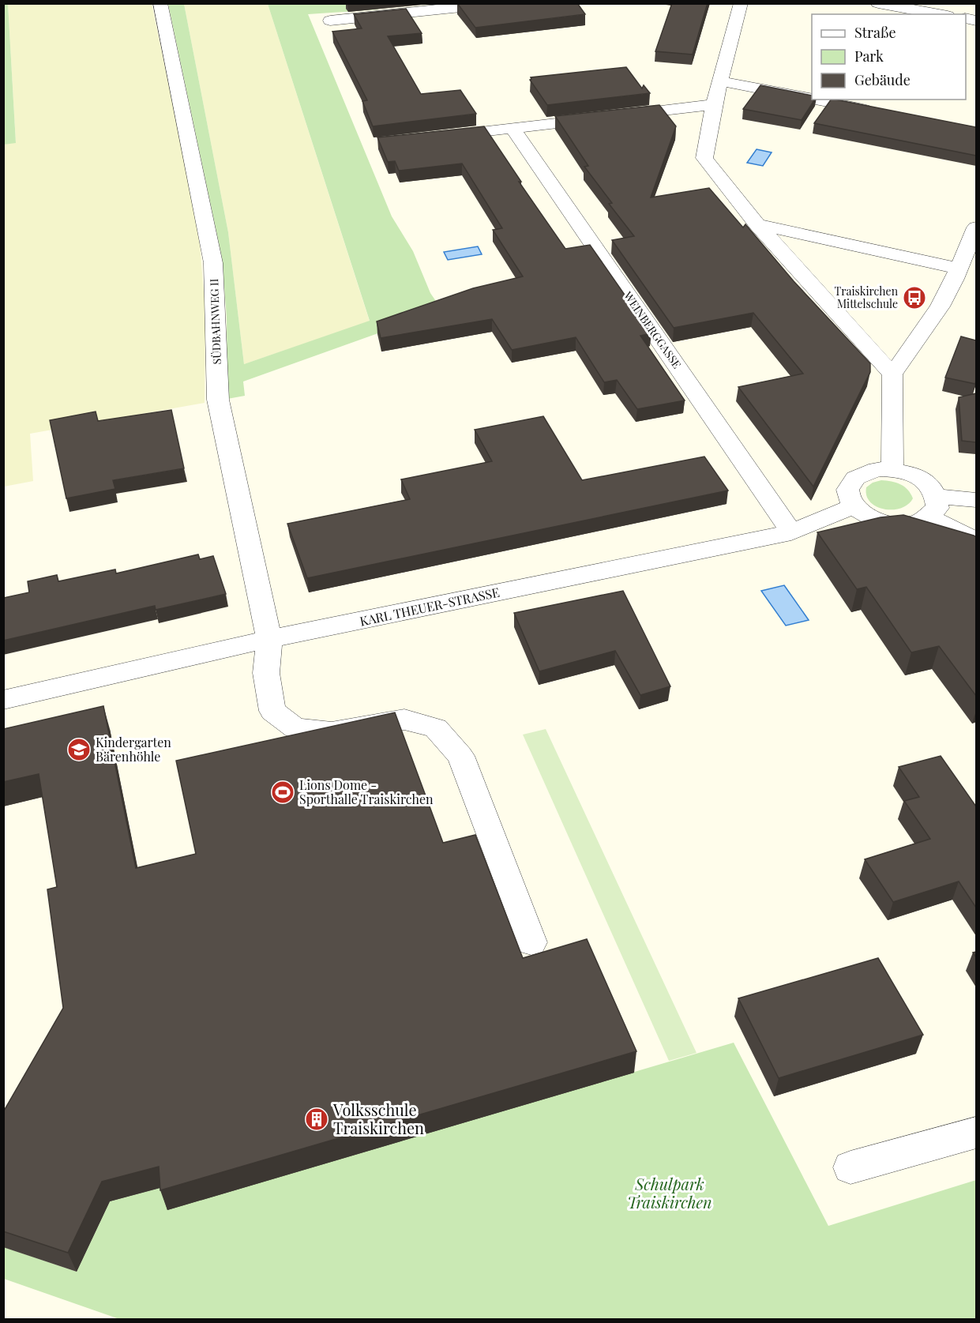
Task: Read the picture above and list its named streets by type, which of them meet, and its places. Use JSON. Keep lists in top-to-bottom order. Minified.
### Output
{"streets":{"street":["SÜDBAHNWEG II","WEINBERGGASSE","KARL THEUER-STRASSE"]},"crossings":[["SÜDBAHNWEG II","KARL THEUER-STRASSE"],["WEINBERGGASSE","KARL THEUER-STRASSE"]],"parks":["Schulpark Traiskirchen"],"places":{"bus stop":["Traiskirchen Mittelschule"],"school or university":["Kindergarten Bärenhöhle"],"sports":["Lions Dome - Sporthalle Traiskirchen"],"building":["Volksschule Traiskirchen"]},"legend":["Straße","Park","Gebäude"]}
